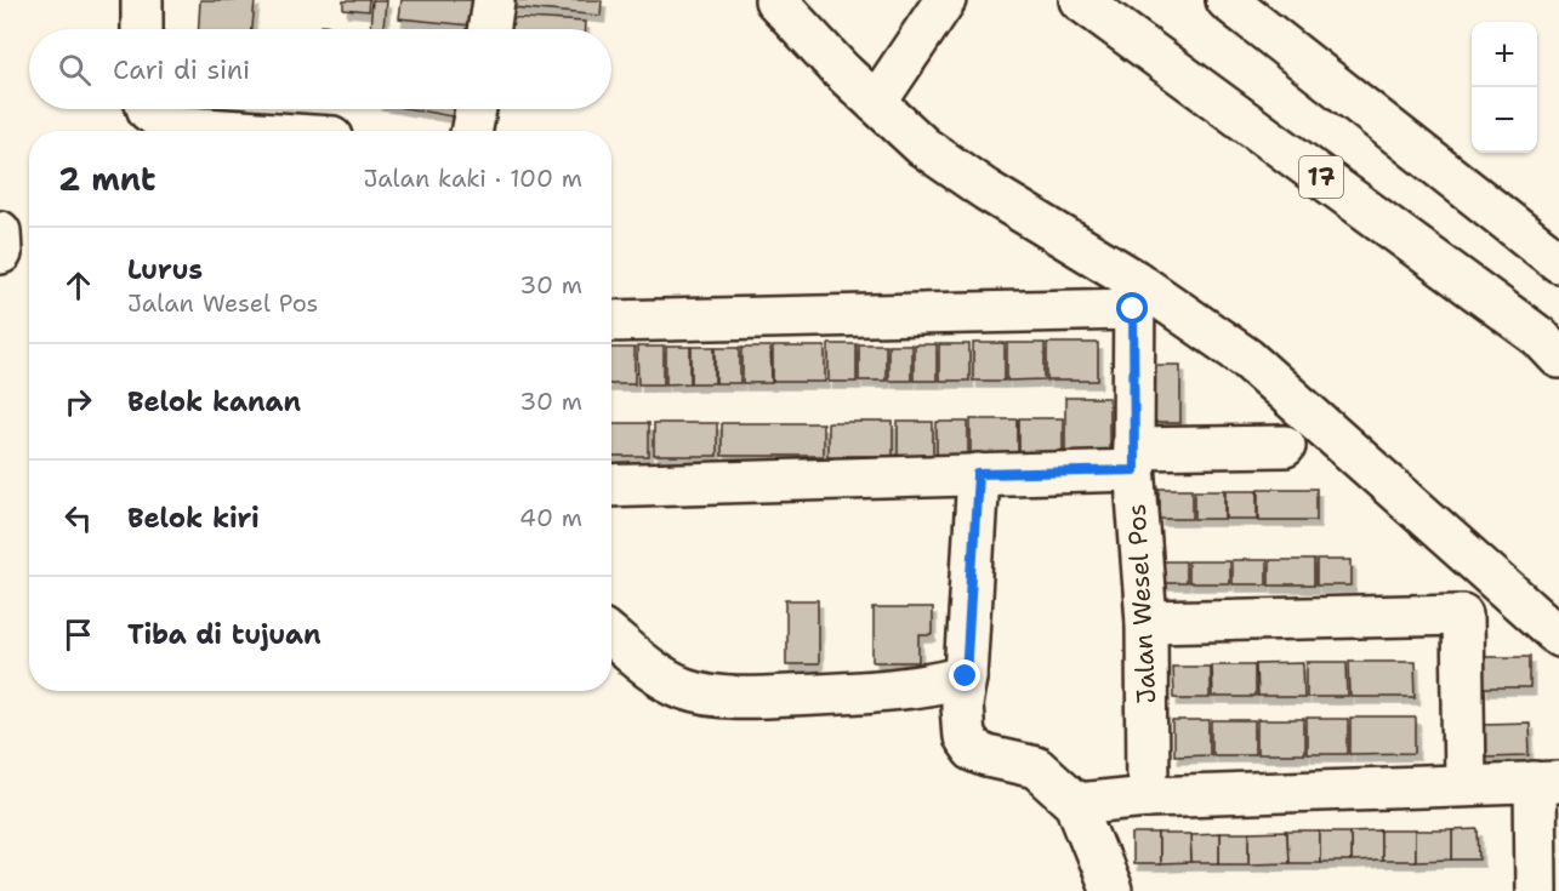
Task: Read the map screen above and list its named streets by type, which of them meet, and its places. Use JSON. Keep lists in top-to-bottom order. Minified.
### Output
{"streets":{"main road":["17","Jalan Wesel Pos"]},"page":{"map_buttons":["+","−"],"search":"Cari di sini","heading":["2 mnt","Jalan kaki · 100 m"],"list":[["Lurus","Jalan Wesel Pos","30 m"],["Belok kanan","30 m"],["Belok kiri","40 m"],"Tiba di tujuan"]}}
